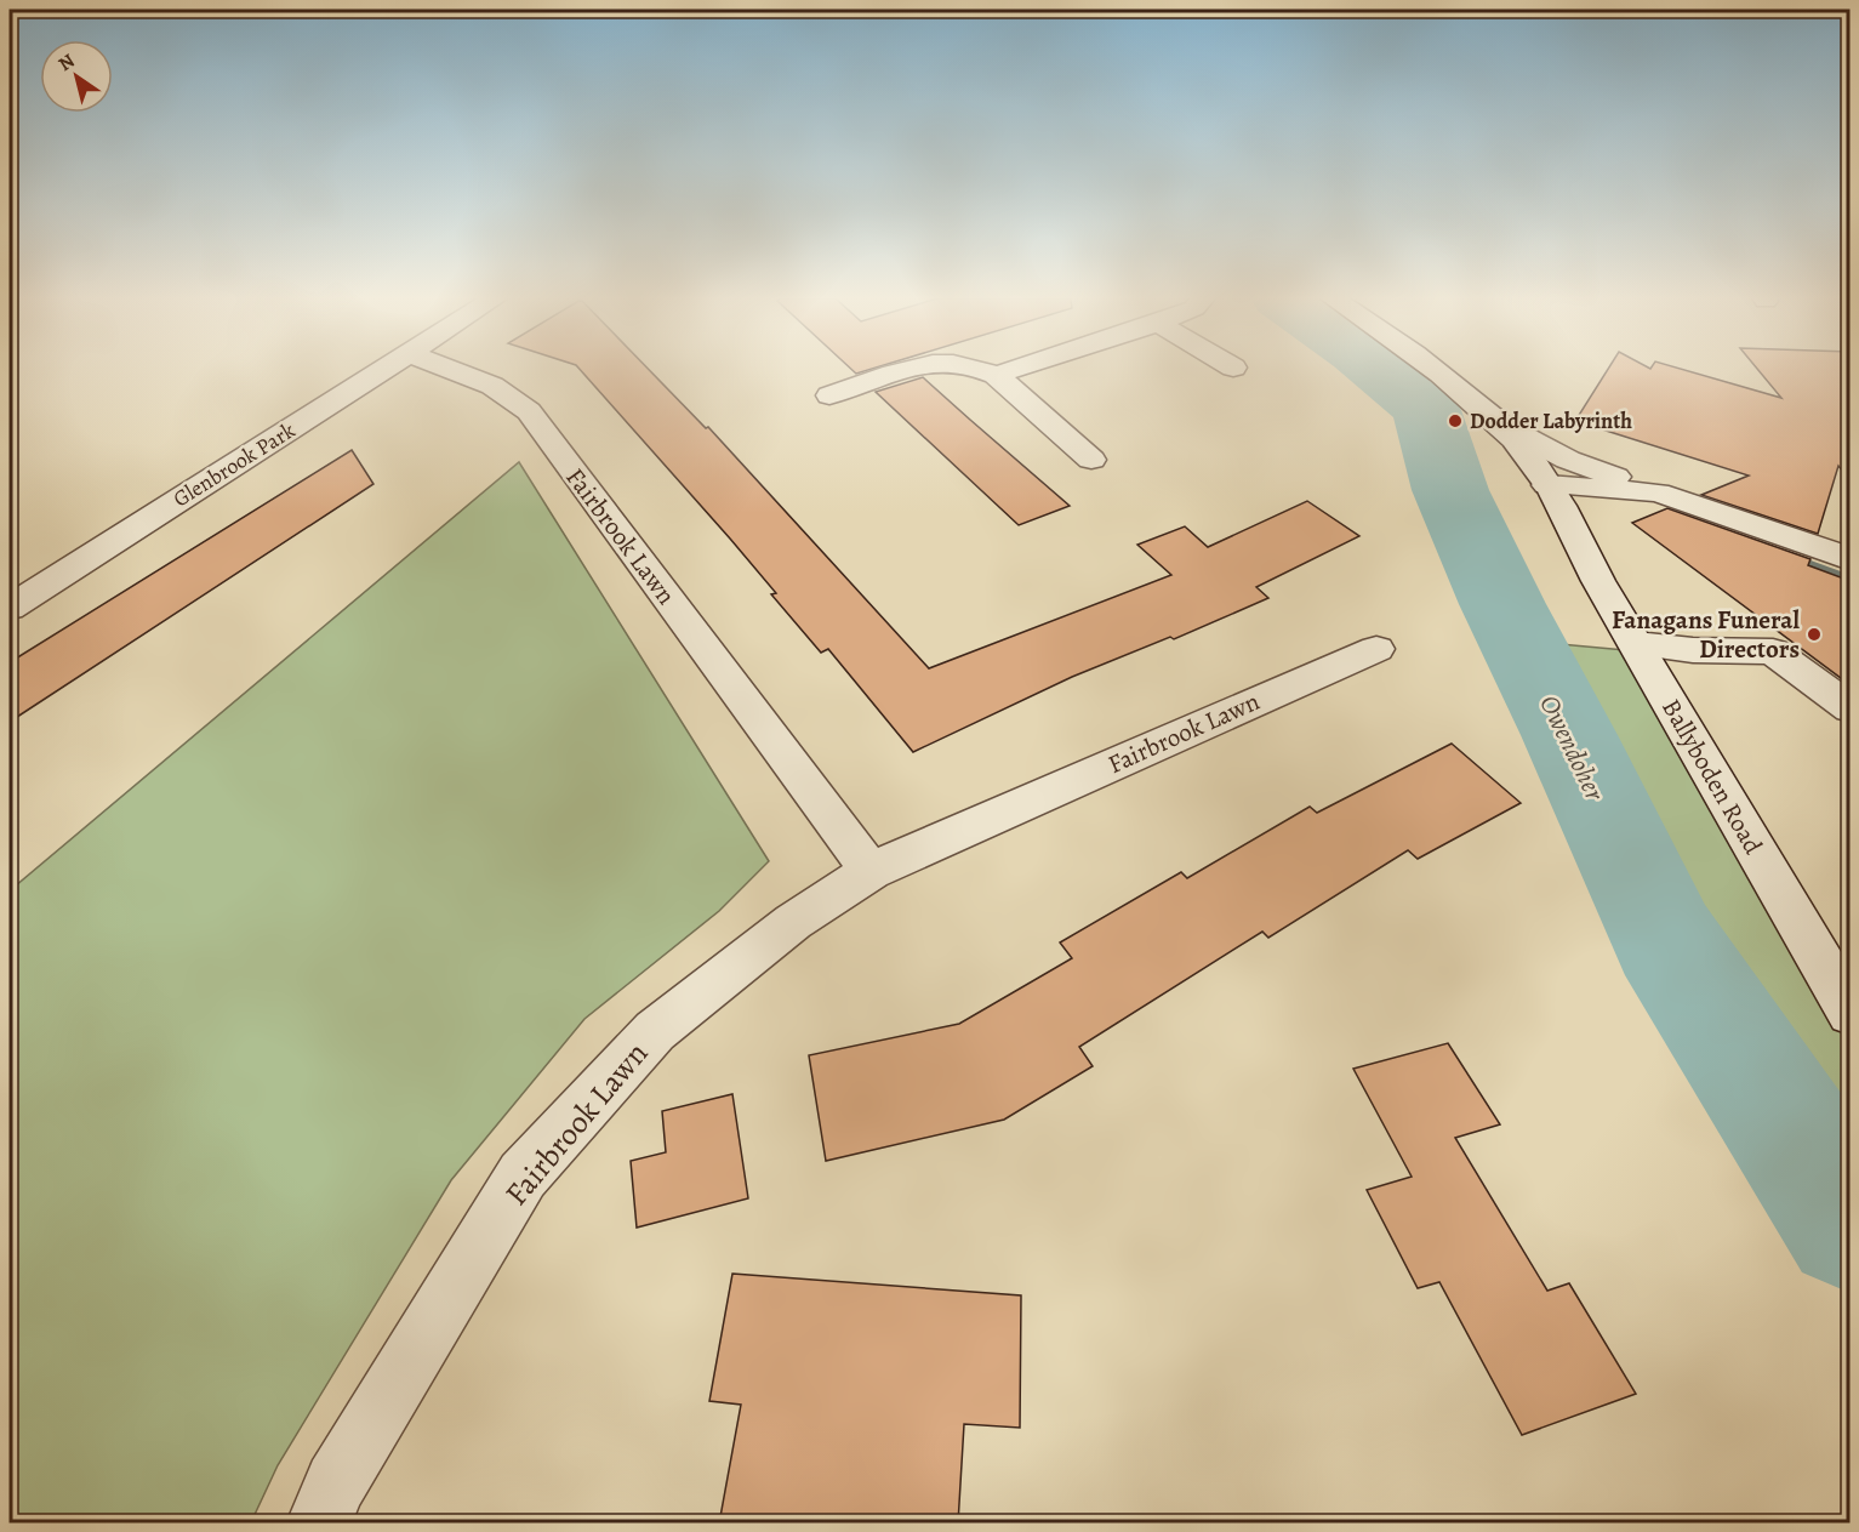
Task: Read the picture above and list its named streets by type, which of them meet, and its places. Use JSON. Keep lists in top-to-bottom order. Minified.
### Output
{"streets":{"street":["Glenbrook Park","Fairbrook Lawn","Ballyboden Road"]},"water":["Owendoher"],"places":["Dodder Labyrinth","Fanagans Funeral Directors"],"north":"top left"}
